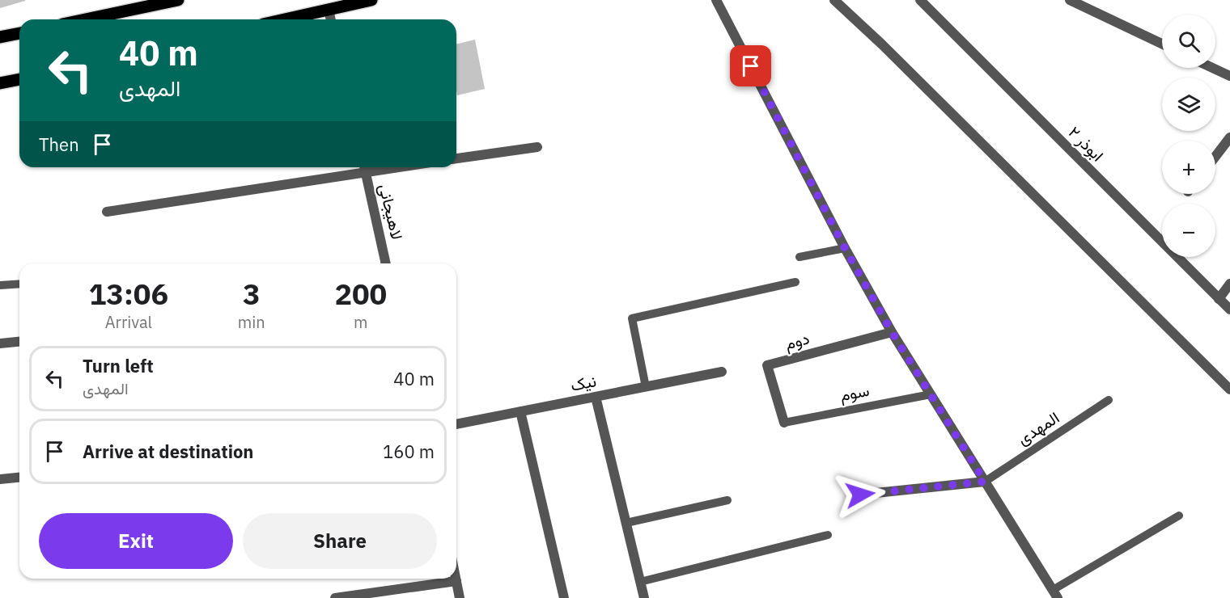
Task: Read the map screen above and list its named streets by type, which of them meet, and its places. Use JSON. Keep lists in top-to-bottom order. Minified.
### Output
{"streets":{"street":["ابوذر ۲","لاهیجانی","دوم","نیک"],"lane":["سوم","المهدی"]},"crossings":[["دوم","سوم"]],"page":{"map_buttons":["+","−"],"turn":["40 m","المهدی"],"then":"Then","eta":["13:06","Arrival","3","min","200","m"],"list":[{"name":"Turn left","note":"المهدی","value":"40 m"},{"name":"Arrive at destination","value":"160 m"}],"buttons":["Exit","Share"]}}
